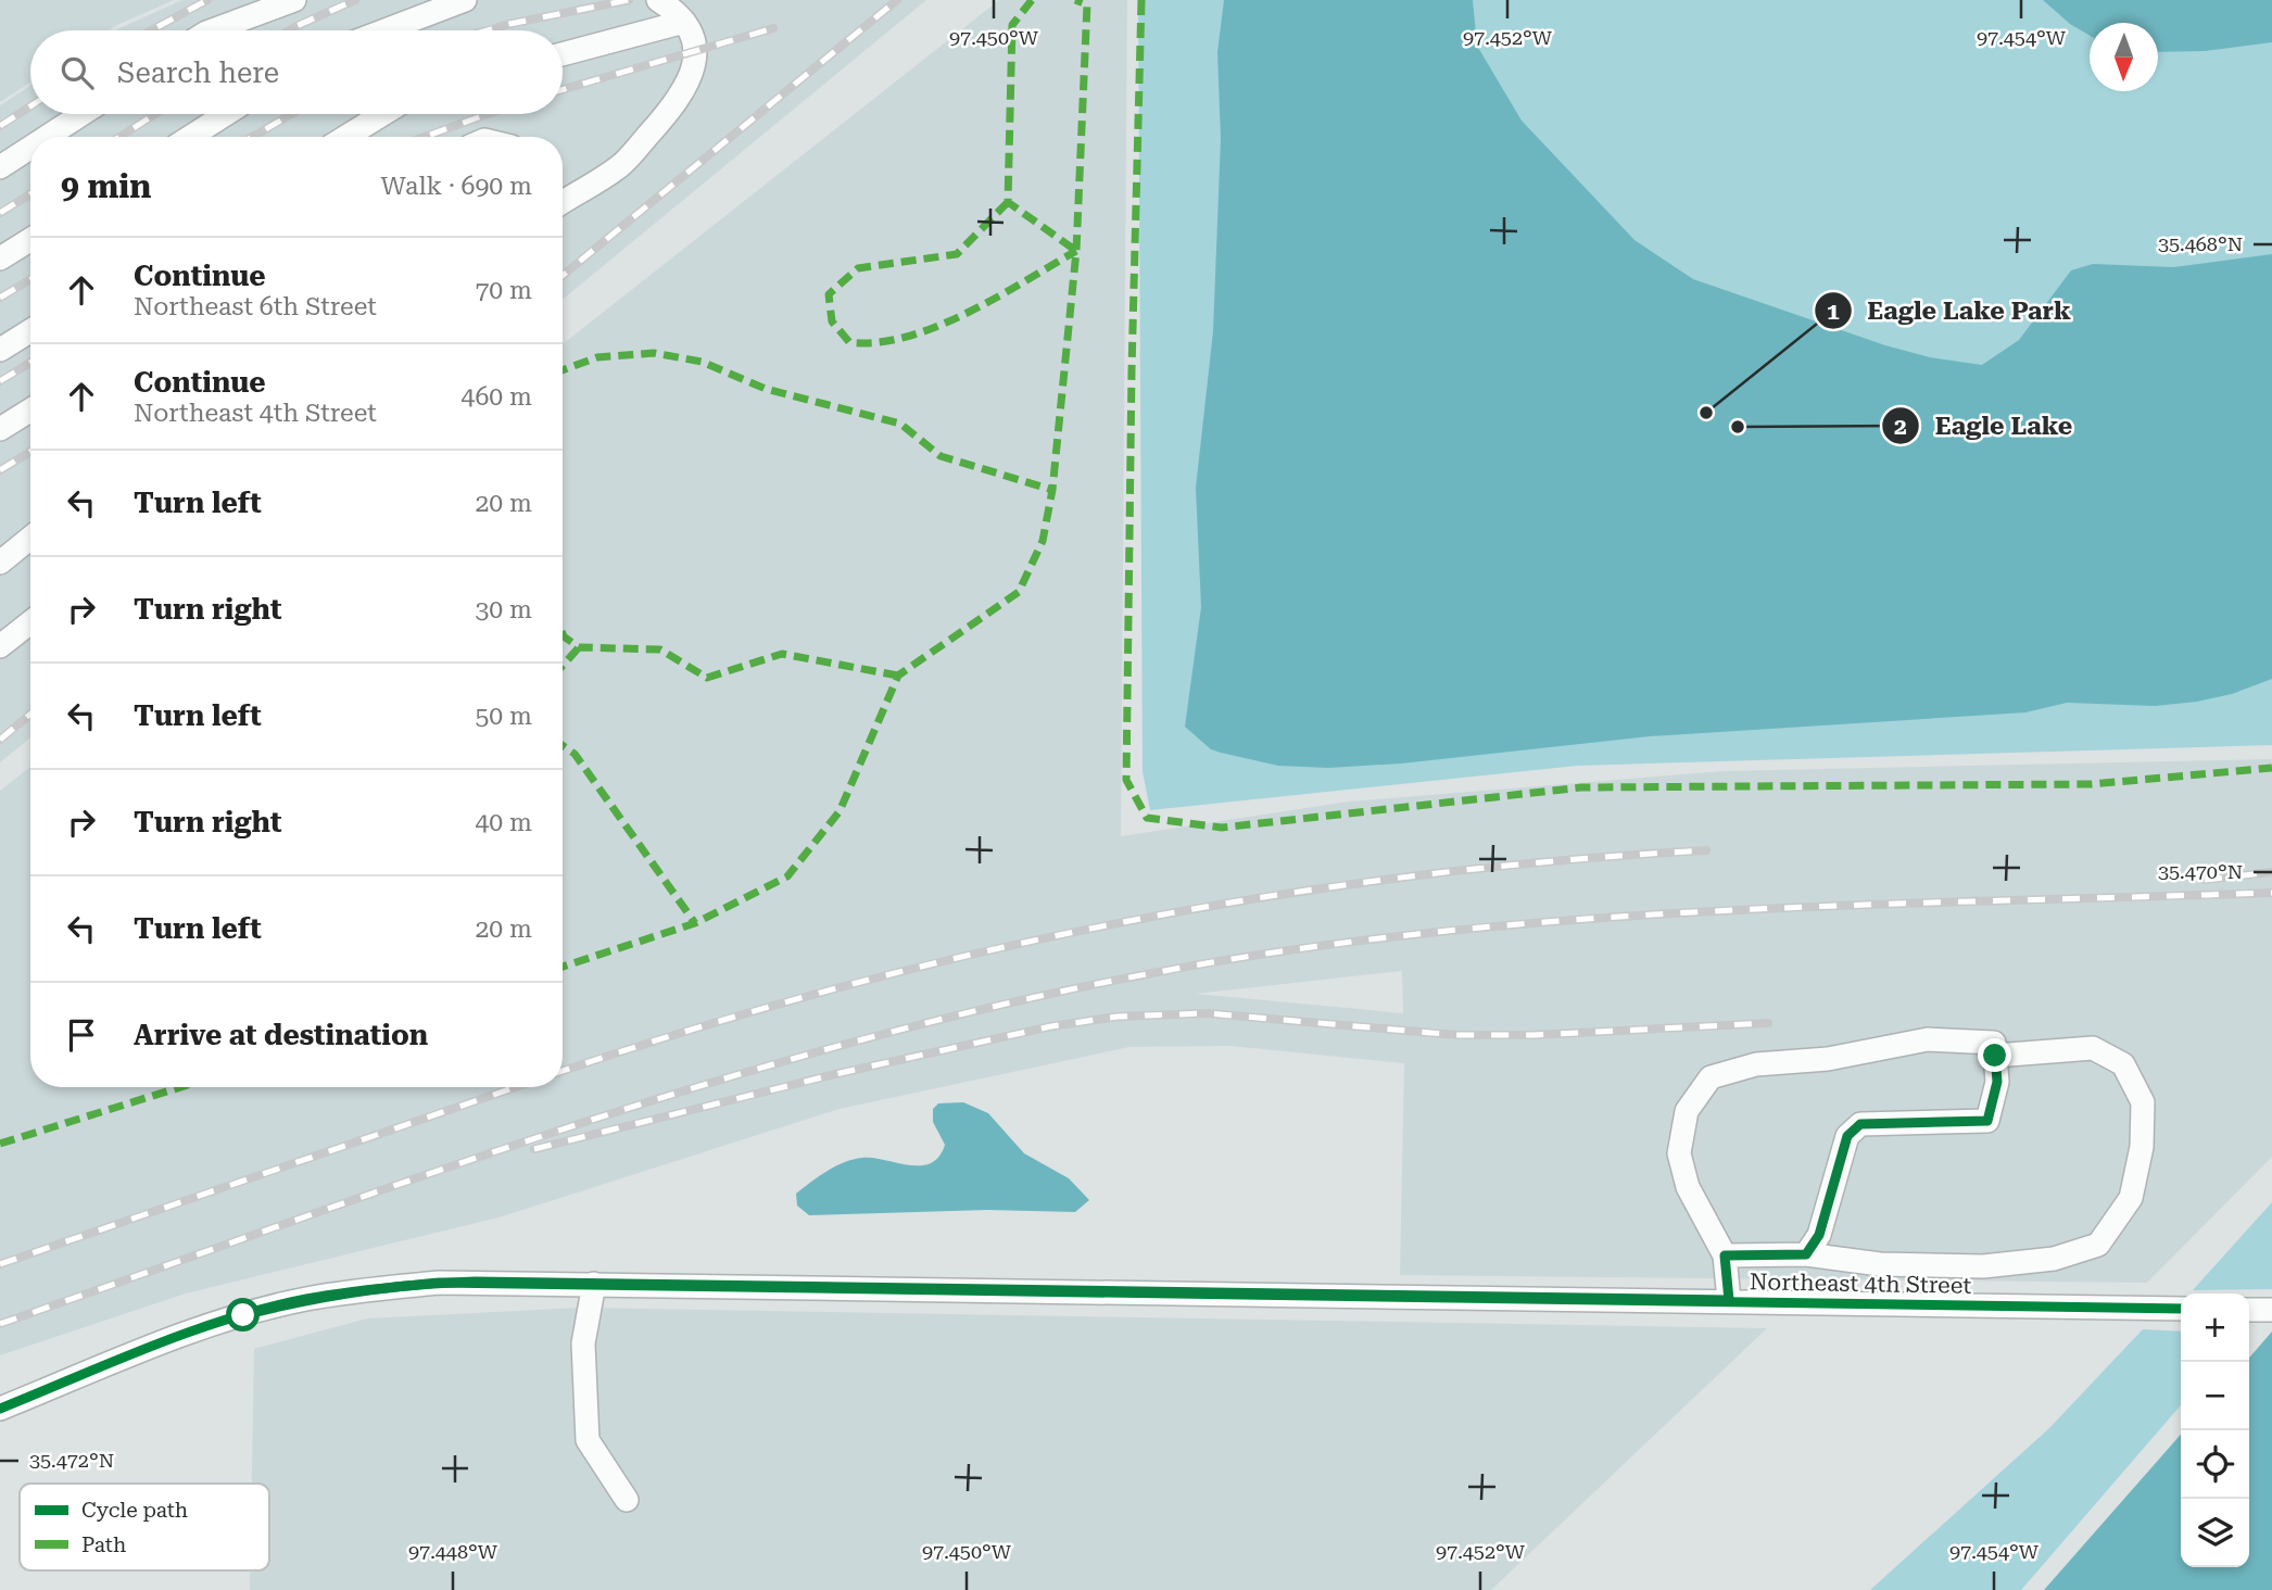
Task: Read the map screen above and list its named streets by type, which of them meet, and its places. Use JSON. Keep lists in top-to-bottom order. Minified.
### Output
{"streets":{"street":["Northeast 4th Street"]},"places":["Eagle Lake Park","Eagle Lake"],"legend":["Cycle path","Path"],"north":"bottom","page":{"search":"Search here","heading":["9 min","Walk · 690 m"],"list":[["Continue","Northeast 6th Street","70 m"],["Continue","Northeast 4th Street","460 m"],["Turn left","20 m"],["Turn right","30 m"],["Turn left","50 m"],["Turn right","40 m"],["Turn left","20 m"],"Arrive at destination"],"map_buttons":["+","−"]},"coordinates":["97.450°W","97.452°W","97.454°W","35.468°N","35.470°N","35.472°N","97.448°W"]}
